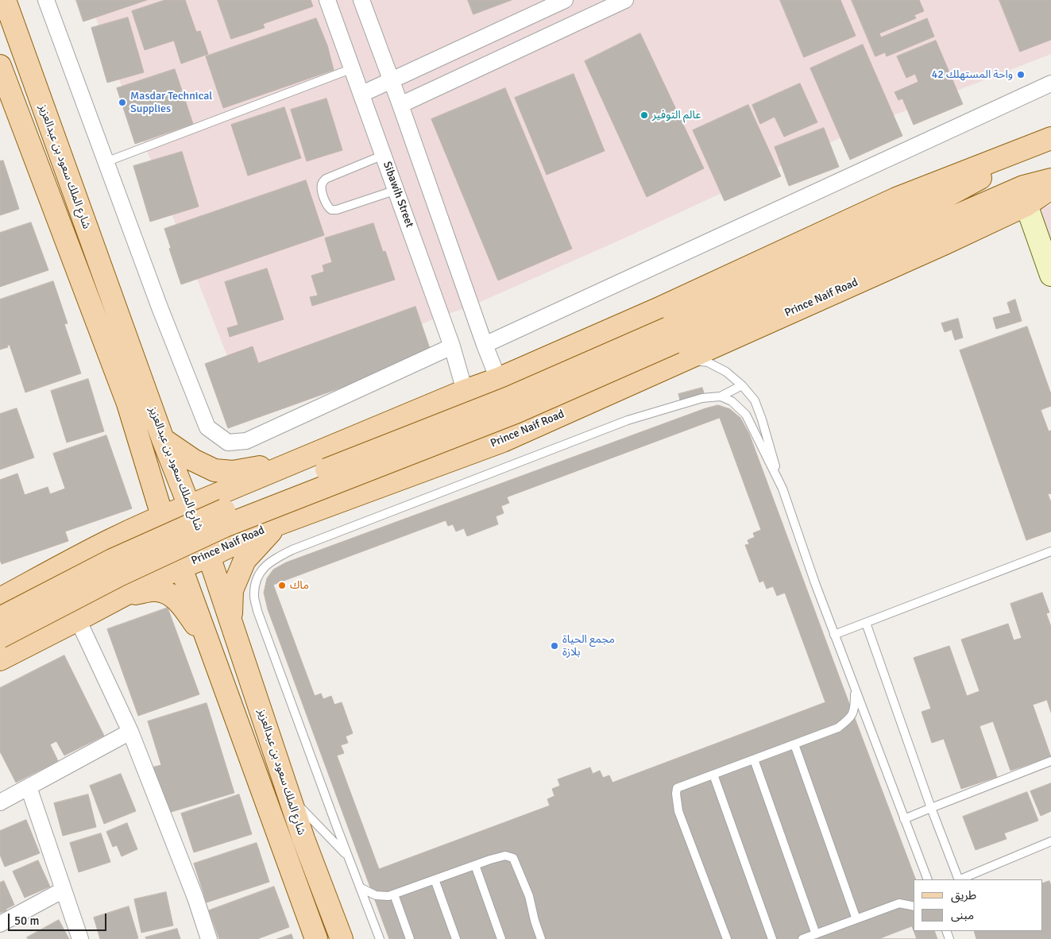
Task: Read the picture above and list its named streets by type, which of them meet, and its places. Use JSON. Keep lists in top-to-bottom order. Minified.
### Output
{"streets":{"main road":["شارع الملك سعود بن عبدالعزيز","Prince Naif Road"],"street":["Sibawih Street"]},"crossings":[["شارع الملك سعود بن عبدالعزيز","Prince Naif Road"]],"places":["واحة المستهلك 42","Masdar Technical Supplies","عالم التوفير","ماك","مجمع الحياة بلازة"],"legend":["طريق","مبنى"],"scale_bar":"50 m"}
